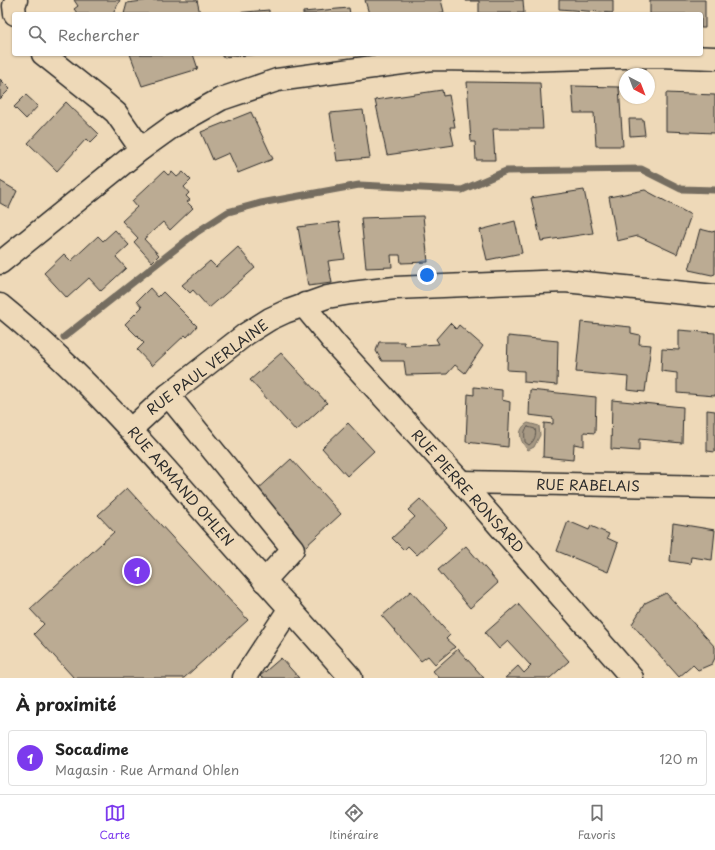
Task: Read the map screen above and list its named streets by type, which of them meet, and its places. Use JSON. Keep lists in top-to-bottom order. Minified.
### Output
{"streets":{"street":["RUE PAUL VERLAINE","RUE RABELAIS","RUE ARMAND OHLEN","RUE PIERRE RONSARD"]},"crossings":[["RUE PAUL VERLAINE","RUE ARMAND OHLEN"],["RUE PAUL VERLAINE","RUE PIERRE RONSARD"],["RUE RABELAIS","RUE PIERRE RONSARD"]],"north":"bottom right","page":{"search":"Rechercher","pins":"1","heading":"À proximité","list":[{"mark":"1","name":"Socadime","note":"Magasin · Rue Armand Ohlen","value":"120 m"}],"nav":["Carte","Itinéraire","Favoris"]}}
